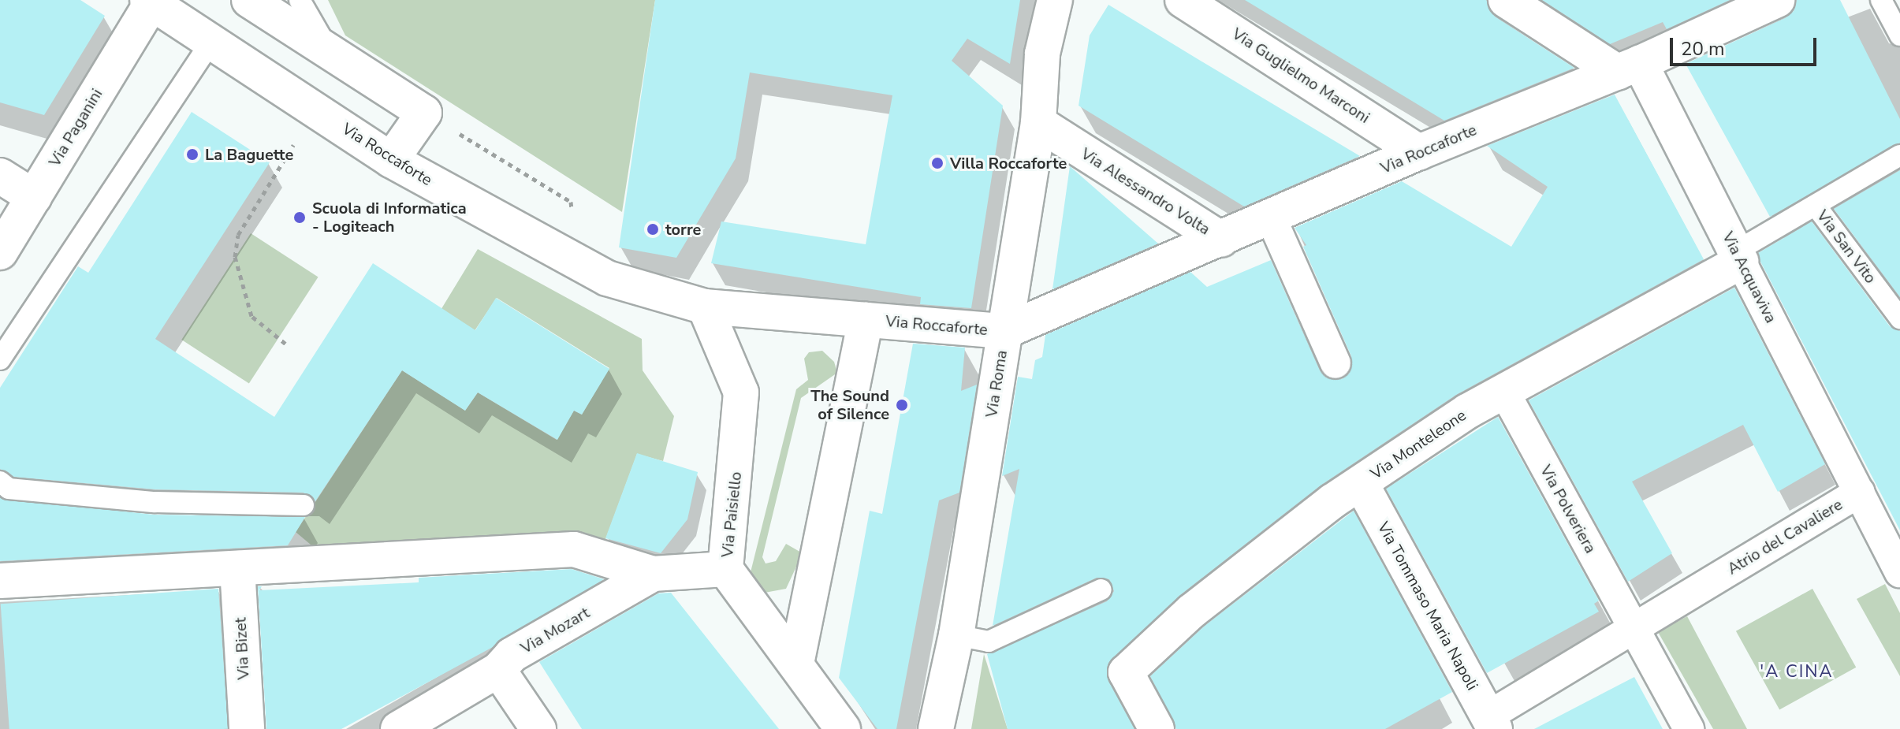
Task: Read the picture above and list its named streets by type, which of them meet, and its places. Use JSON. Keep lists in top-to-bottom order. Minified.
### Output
{"streets":{"street":["Via Guglielmo Marconi","Via Paganini","Via Roccaforte","Via Alessandro Volta","Via Acquaviva","Via Roma","Via Monteleone","Via Polveriera","Via Paisiello","Atrio del Cavaliere","Via Tommaso Maria Napoli","Via Mozart","Via Bizet"],"lane":["Via San Vito"]},"crossings":[["Via Guglielmo Marconi","Via Roccaforte"],["Via Paganini","Via Roccaforte"],["Via Roccaforte","Via Alessandro Volta"],["Via Roccaforte","Via Acquaviva"],["Via Roccaforte","Via Roma"],["Via Roccaforte","Via Paisiello"],["Via Alessandro Volta","Via Roma"],["Via San Vito","Via Monteleone"],["Via Acquaviva","Via Monteleone"],["Via Acquaviva","Atrio del Cavaliere"],["Via Monteleone","Via Polveriera"],["Via Monteleone","Via Tommaso Maria Napoli"],["Via Polveriera","Atrio del Cavaliere"],["Via Paisiello","Via Mozart"],["Atrio del Cavaliere","Via Tommaso Maria Napoli"]],"districts":["'A CINA"],"places":["La Baguette","Villa Roccaforte","Scuola di Informatica - Logiteach","torre","The Sound of Silence"],"scale_bar":"20 m"}
